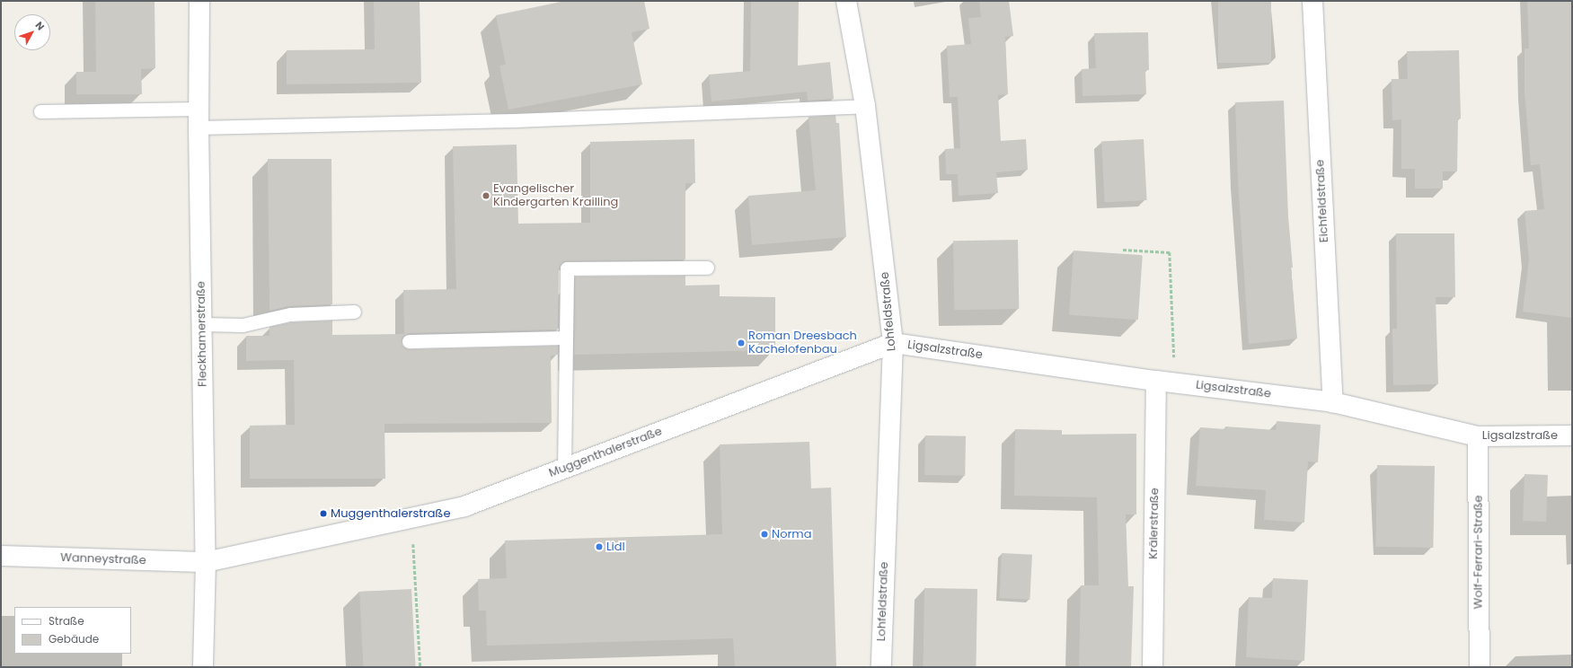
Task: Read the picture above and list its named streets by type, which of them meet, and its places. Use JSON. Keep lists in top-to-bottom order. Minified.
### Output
{"streets":{"street":["Eichfeldstraße","Lohfeldstraße","Fleckhamerstraße","Ligsalzstraße","Muggenthalerstraße","Krälerstraße","Wolf-Ferrari-Straße","Wanneystraße"]},"crossings":[["Eichfeldstraße","Ligsalzstraße"],["Lohfeldstraße","Ligsalzstraße"],["Lohfeldstraße","Muggenthalerstraße"],["Fleckhamerstraße","Muggenthalerstraße"],["Fleckhamerstraße","Wanneystraße"],["Ligsalzstraße","Muggenthalerstraße"],["Ligsalzstraße","Krälerstraße"],["Ligsalzstraße","Wolf-Ferrari-Straße"],["Muggenthalerstraße","Wanneystraße"]],"places":["Evangelischer Kindergarten Krailling","Roman Dreesbach Kachelofenbau","Muggenthalerstraße","Norma","Lidl"],"legend":["Straße","Gebäude"],"north":"top right"}
